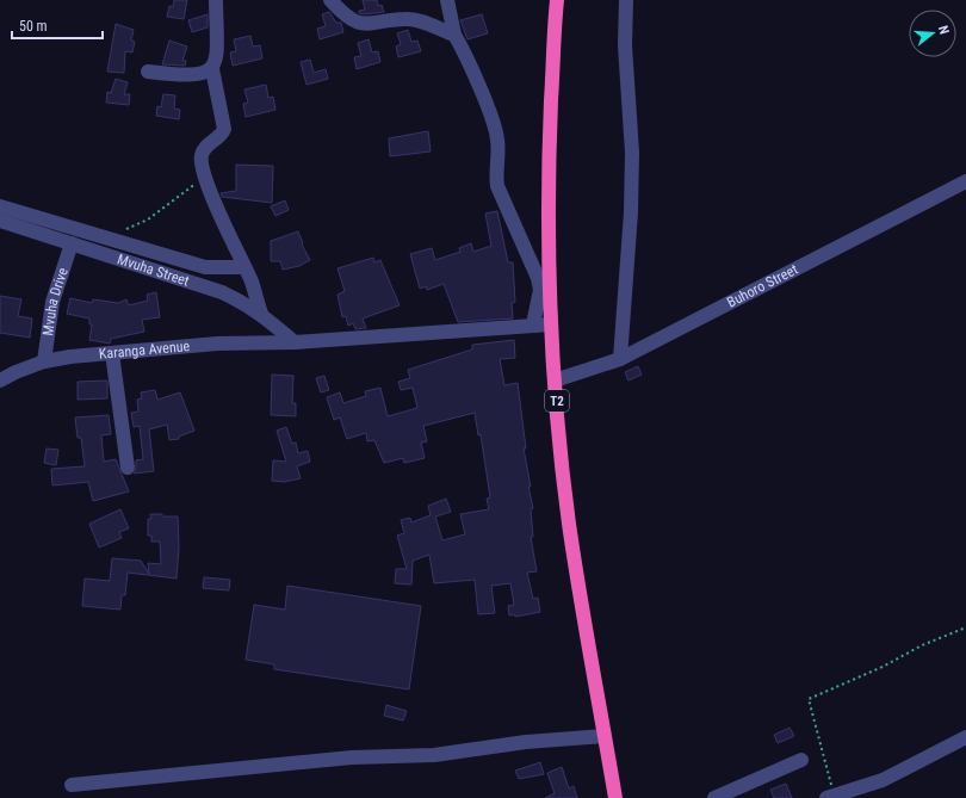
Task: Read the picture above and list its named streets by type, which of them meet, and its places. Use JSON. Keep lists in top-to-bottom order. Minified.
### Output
{"streets":{"highway":["T2"],"street":["Mvuha Street","Buhoro Street","Mvuha Drive","Karanga Avenue"]},"crossings":[["Mvuha Street","Mvuha Drive"],["Mvuha Street","Karanga Avenue"],["Buhoro Street","T2"],["Mvuha Drive","Karanga Avenue"],["Karanga Avenue","T2"]],"scale_bar":"50 m","north":"right"}
